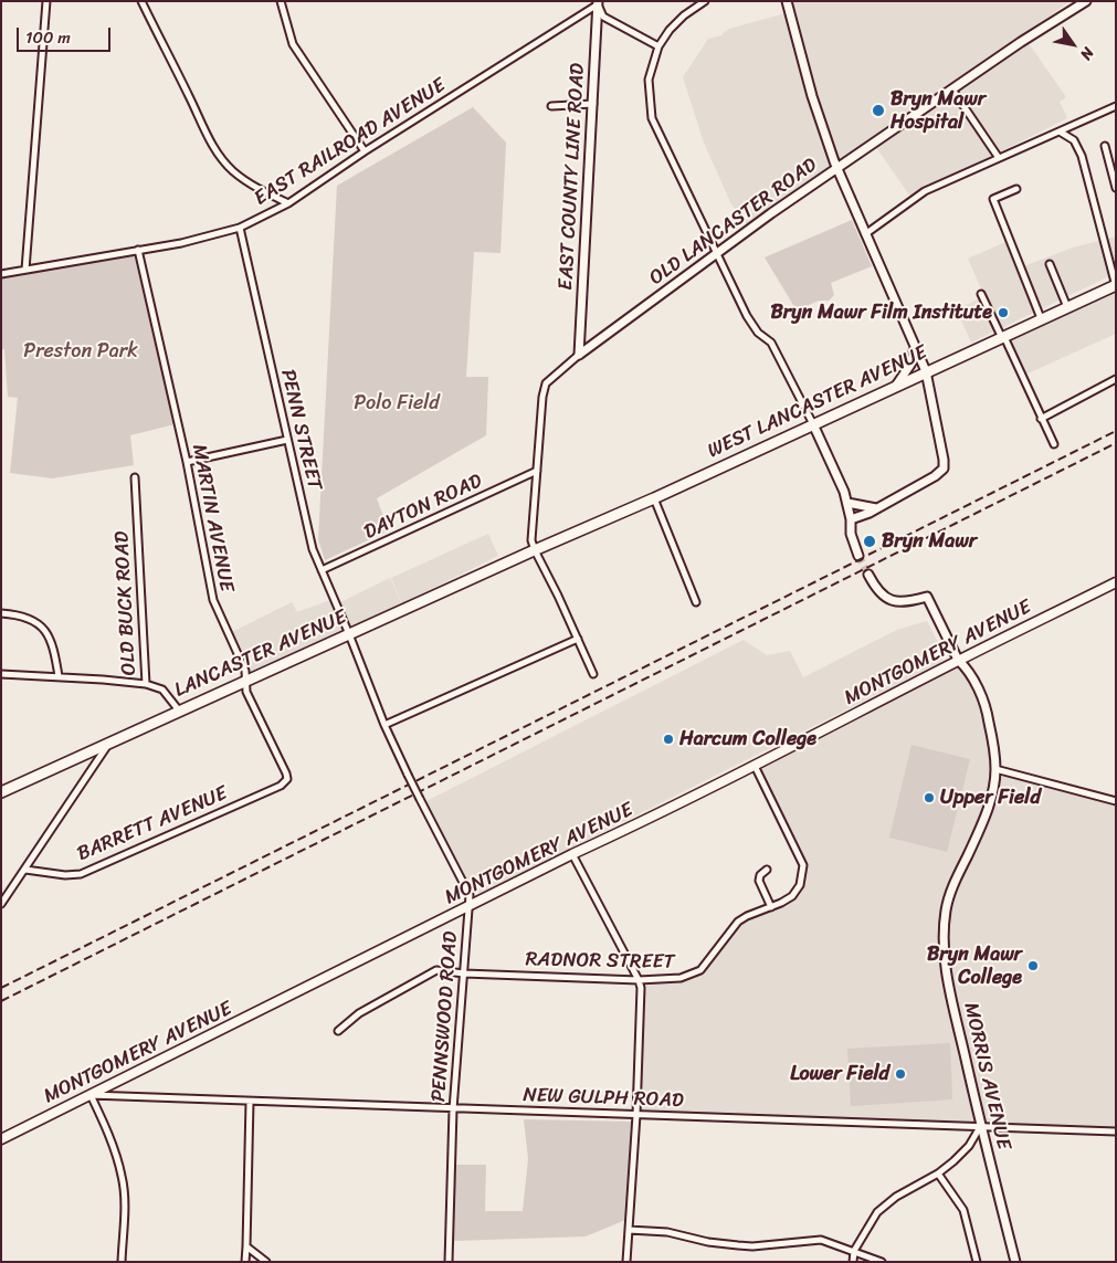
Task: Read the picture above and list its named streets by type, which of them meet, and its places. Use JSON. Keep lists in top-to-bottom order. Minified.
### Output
{"streets":{"highway":["WEST LANCASTER AVENUE","LANCASTER AVENUE"],"main road":["MONTGOMERY AVENUE"],"street":["EAST RAILROAD AVENUE","EAST COUNTY LINE ROAD","OLD LANCASTER ROAD","PENN STREET","DAYTON ROAD","MARTIN AVENUE","OLD BUCK ROAD","BARRETT AVENUE","RADNOR STREET","PENNSWOOD ROAD","MORRIS AVENUE","NEW GULPH ROAD"]},"crossings":[["EAST RAILROAD AVENUE","EAST COUNTY LINE ROAD"],["EAST RAILROAD AVENUE","PENN STREET"],["EAST RAILROAD AVENUE","MARTIN AVENUE"],["EAST COUNTY LINE ROAD","OLD LANCASTER ROAD"],["OLD LANCASTER ROAD","WEST LANCASTER AVENUE"],["OLD LANCASTER ROAD","DAYTON ROAD"],["OLD LANCASTER ROAD","LANCASTER AVENUE"],["WEST LANCASTER AVENUE","LANCASTER AVENUE"],["PENN STREET","DAYTON ROAD"],["PENN STREET","LANCASTER AVENUE"],["PENN STREET","PENNSWOOD ROAD"],["MARTIN AVENUE","LANCASTER AVENUE"],["MARTIN AVENUE","BARRETT AVENUE"],["OLD BUCK ROAD","LANCASTER AVENUE"],["MONTGOMERY AVENUE","RADNOR STREET"],["MONTGOMERY AVENUE","PENNSWOOD ROAD"],["MONTGOMERY AVENUE","MORRIS AVENUE"],["MONTGOMERY AVENUE","NEW GULPH ROAD"],["LANCASTER AVENUE","PENNSWOOD ROAD"],["RADNOR STREET","PENNSWOOD ROAD"],["PENNSWOOD ROAD","NEW GULPH ROAD"],["MORRIS AVENUE","NEW GULPH ROAD"]],"parks":["Preston Park","Polo Field"],"places":["Bryn Mawr Hospital","Bryn Mawr Film Institute","Bryn Mawr","Harcum College","Upper Field","Bryn Mawr College","Lower Field"],"scale_bar":"100 m","north":"bottom right"}
